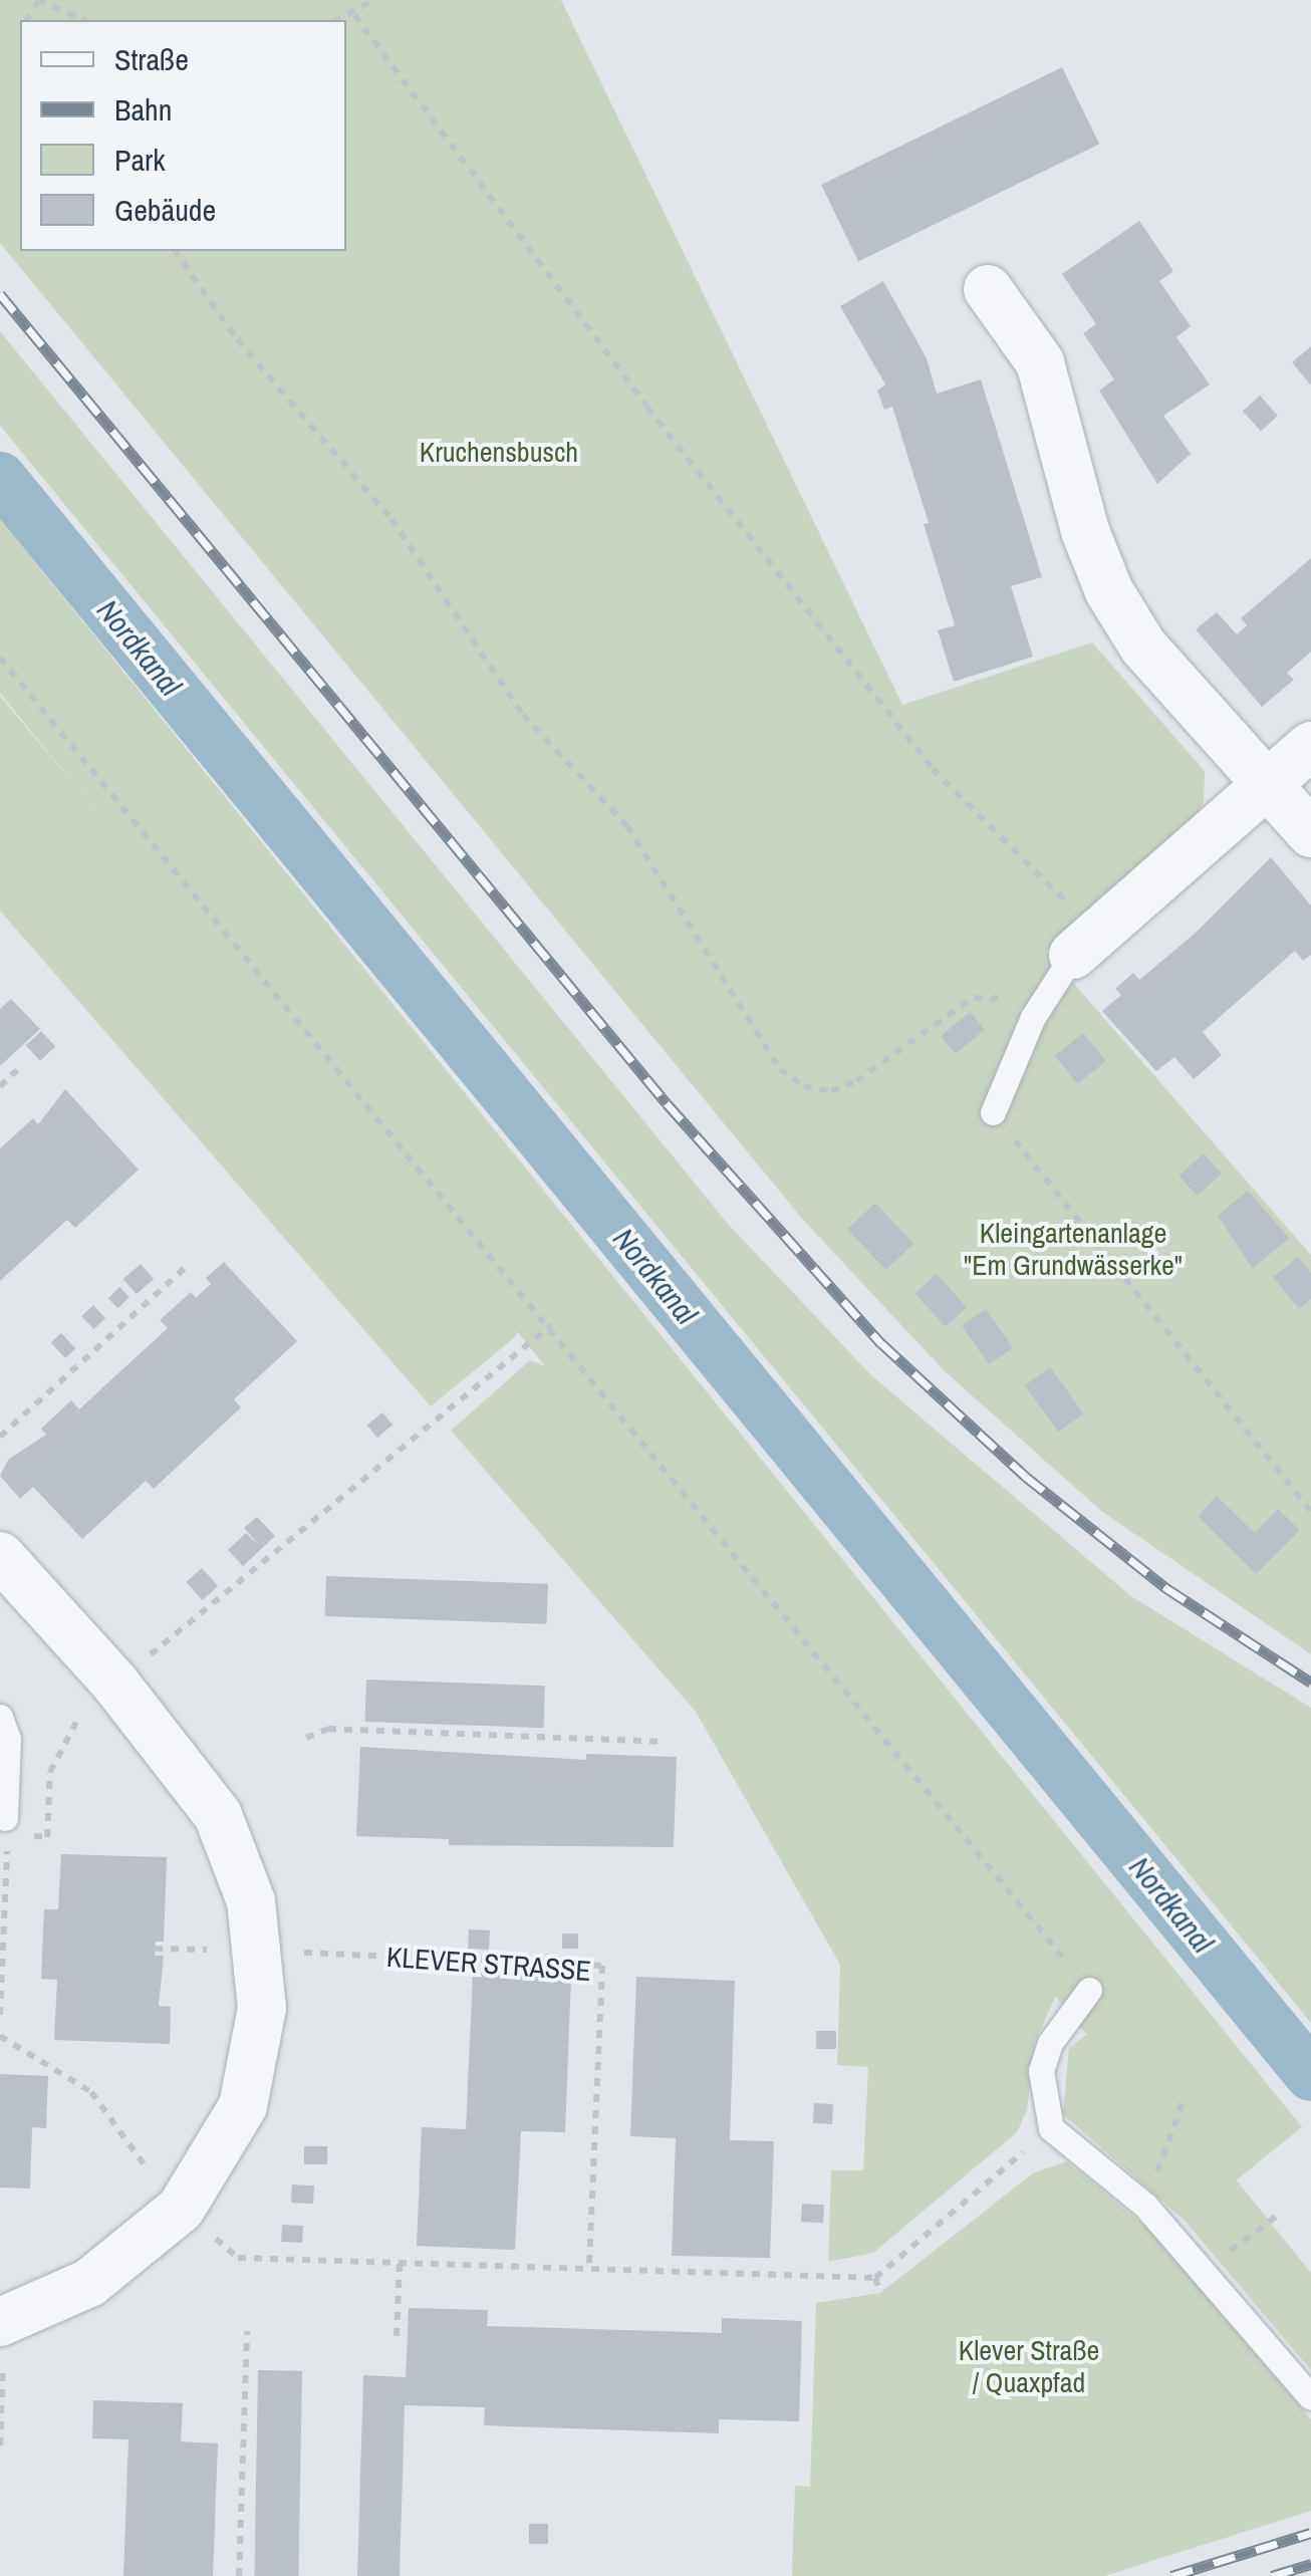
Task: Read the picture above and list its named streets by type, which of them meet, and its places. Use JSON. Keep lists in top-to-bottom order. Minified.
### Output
{"streets":{"path":["KLEVER STRASSE"]},"water":["Nordkanal"],"parks":["Kruchensbusch","Kleingartenanlage \"Em Grundwässerke\"","Klever Straße / Quaxpfad"],"legend":["Straße","Bahn","Park","Gebäude"]}
